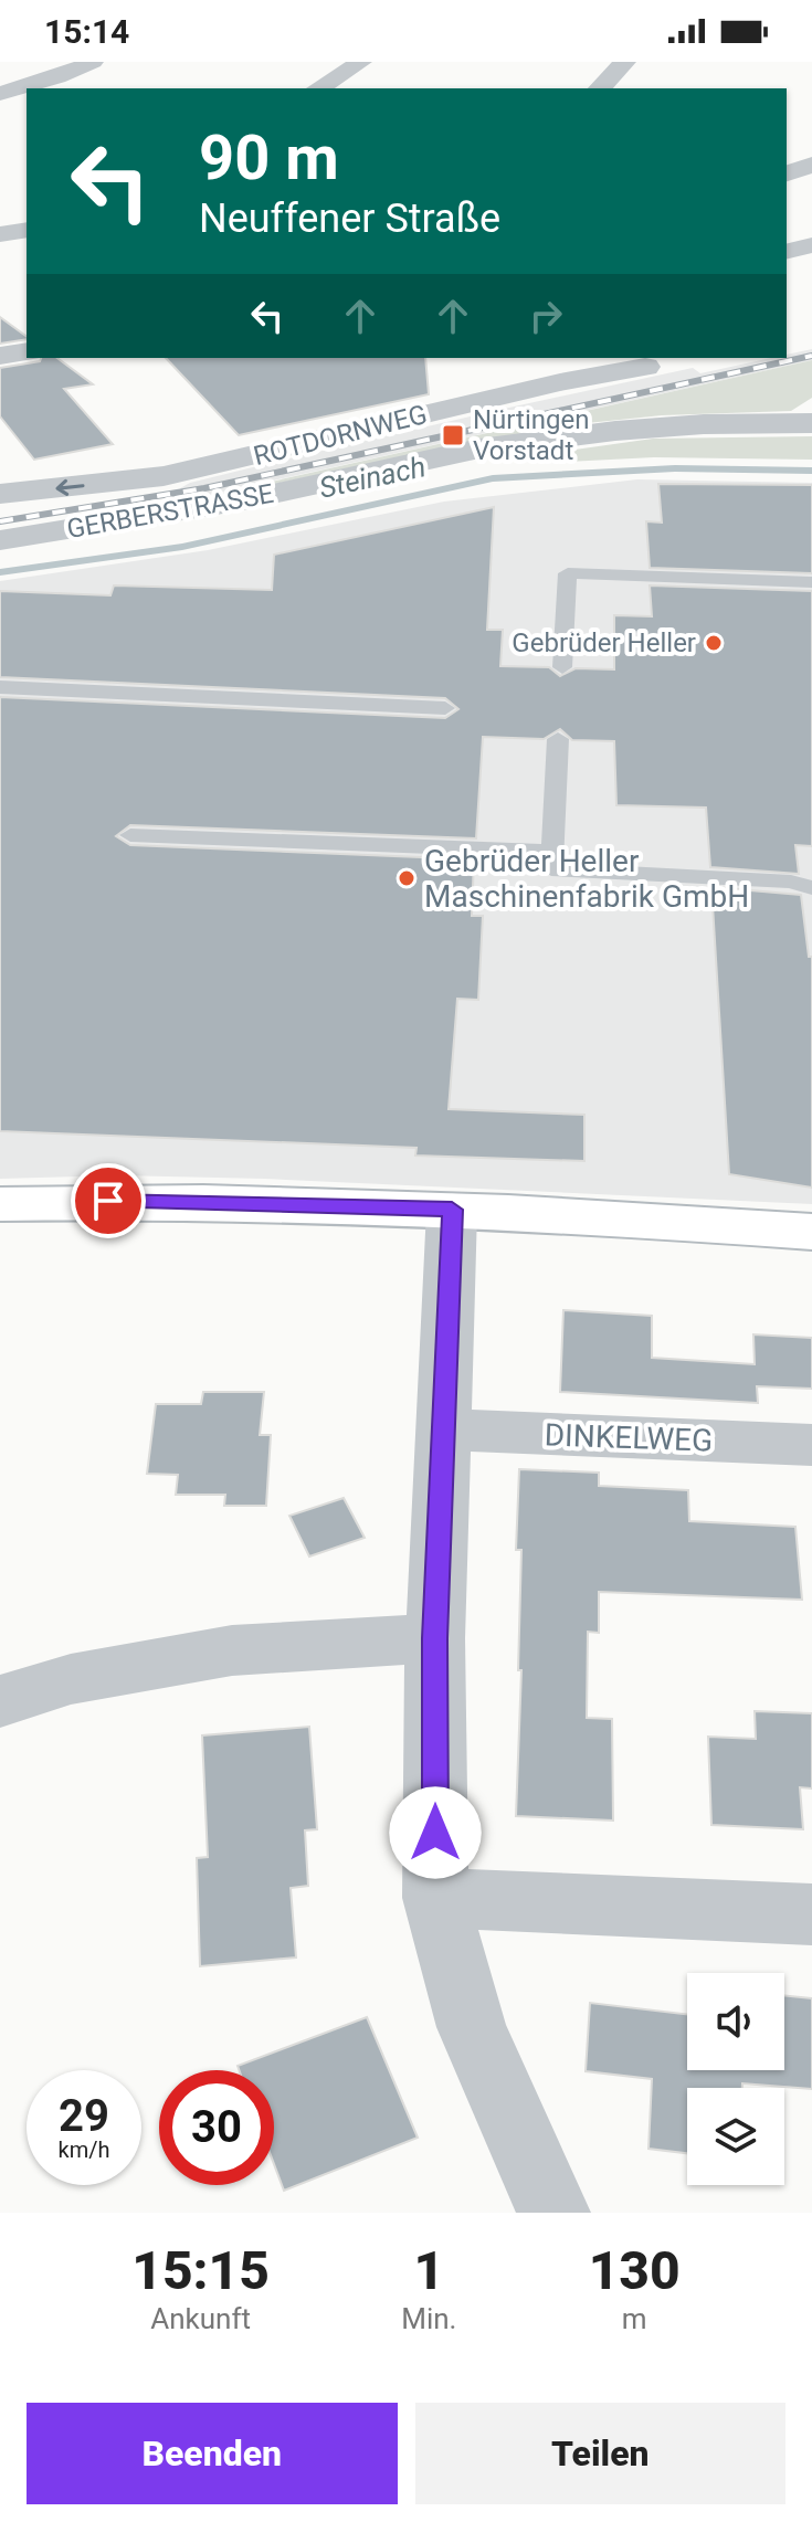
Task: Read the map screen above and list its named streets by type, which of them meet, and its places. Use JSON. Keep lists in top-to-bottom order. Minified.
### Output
{"streets":{"street":["ROTDORNWEG","GERBERSTRASSE","DINKELWEG"]},"water":["Steinach"],"places":{"transit":["Nürtingen Vorstadt"],"other":["Gebrüder Heller","Gebrüder Heller Maschinenfabrik GmbH"]},"page":{"status":"15:14","turn":["90 m","Neuffener Straße"],"speed":"29 km/h","limit":"30","eta":["15:15","Ankunft","1","Min.","130","m"],"buttons":["Beenden","Teilen"]}}
